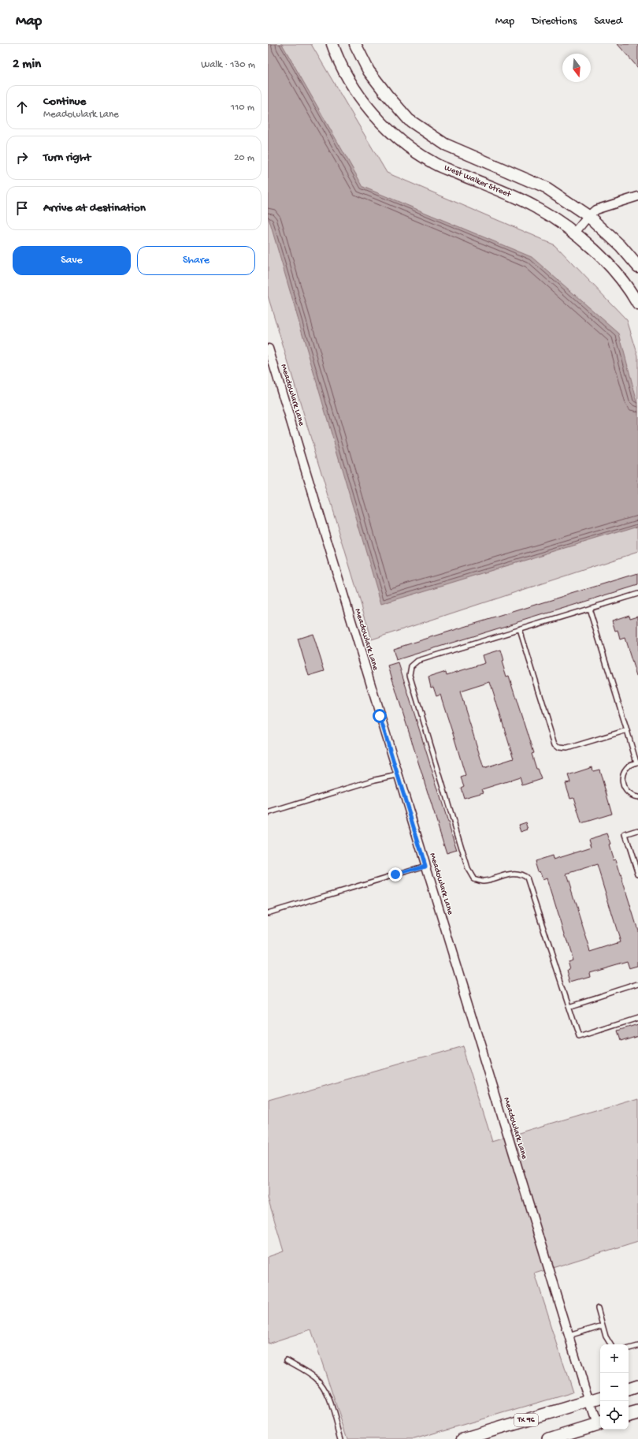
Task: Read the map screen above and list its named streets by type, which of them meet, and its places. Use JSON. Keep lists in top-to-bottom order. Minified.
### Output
{"streets":{"main road":["TX 96"],"street":["West Walker Street","Meadowlark Lane"]},"crossings":[["Meadowlark Lane","TX 96"]],"north":"bottom","page":{"header":"Map","nav":["Map","Directions","Saved"],"heading":["2 min","Walk · 130 m"],"list":[["Continue","Meadowlark Lane","110 m"],["Turn right","20 m"],"Arrive at destination"],"buttons":["Save","Share"],"map_buttons":["+","−"]}}
